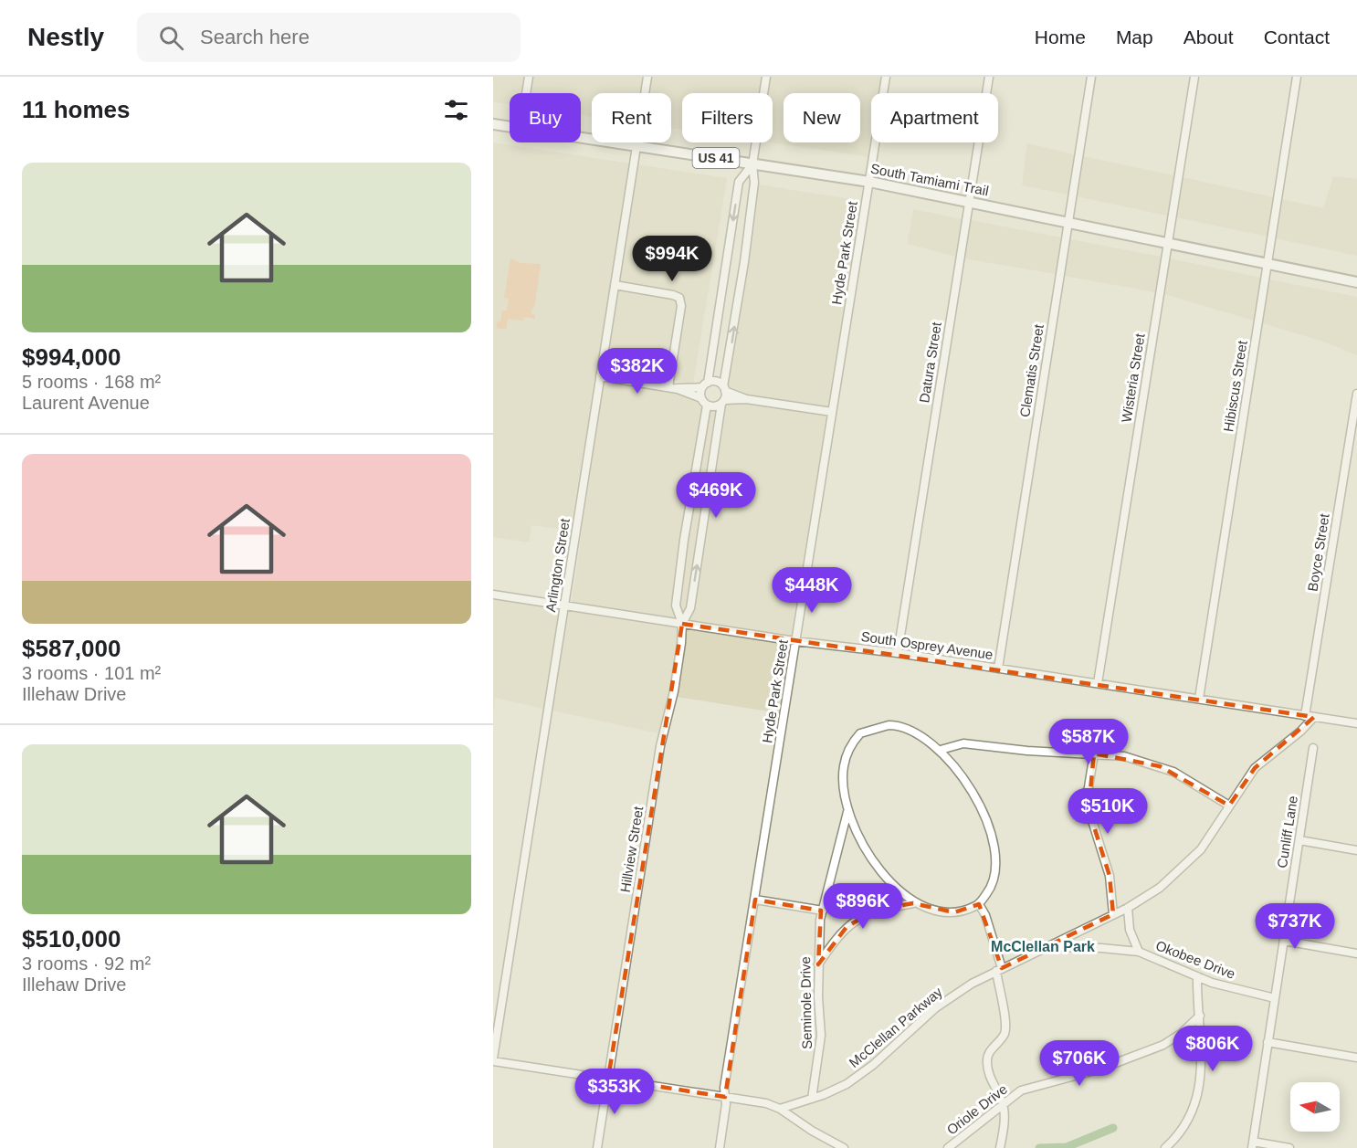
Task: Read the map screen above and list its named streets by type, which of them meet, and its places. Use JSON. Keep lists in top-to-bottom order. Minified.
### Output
{"streets":{"main road":["US 41","South Tamiami Trail"],"street":["Hyde Park Street","Datura Street","Clematis Street","Wisteria Street","Hibiscus Street","Boyce Street","Arlington Street","South Osprey Avenue","Cunliff Lane","Hillview Street","Okobee Drive","Seminole Drive","McClellan Parkway","Oriole Drive"]},"crossings":[["South Tamiami Trail","Hyde Park Street"],["South Tamiami Trail","Datura Street"],["South Tamiami Trail","Clematis Street"],["South Tamiami Trail","Wisteria Street"],["South Tamiami Trail","Hibiscus Street"],["South Tamiami Trail","Arlington Street"],["Hyde Park Street","South Osprey Avenue"],["Datura Street","South Osprey Avenue"],["Clematis Street","South Osprey Avenue"],["Wisteria Street","South Osprey Avenue"],["Hibiscus Street","South Osprey Avenue"],["Boyce Street","South Osprey Avenue"],["Boyce Street","McClellan Parkway"],["Arlington Street","South Osprey Avenue"],["South Osprey Avenue","Hillview Street"],["South Osprey Avenue","McClellan Parkway"],["Cunliff Lane","Okobee Drive"],["Okobee Drive","McClellan Parkway"],["Seminole Drive","McClellan Parkway"]],"districts":["McClellan Park"],"north":"left","page":{"header":"Nestly","search":"Search here","nav":["Home","Map","About","Contact"],"heading":"11 homes","chip":["Buy","Rent","Filters","New","Apartment"],"list":[{"name":"$994,000","note":"5 rooms · 168 m² · Laurent Avenue"},{"name":"$587,000","note":"3 rooms · 101 m² · Illehaw Drive"},{"name":"$510,000","note":"3 rooms · 92 m² · Illehaw Drive"}],"price":["$994K","$382K","$469K","$448K","$587K","$510K","$896K","$737K","$806K","$706K","$353K"]}}
